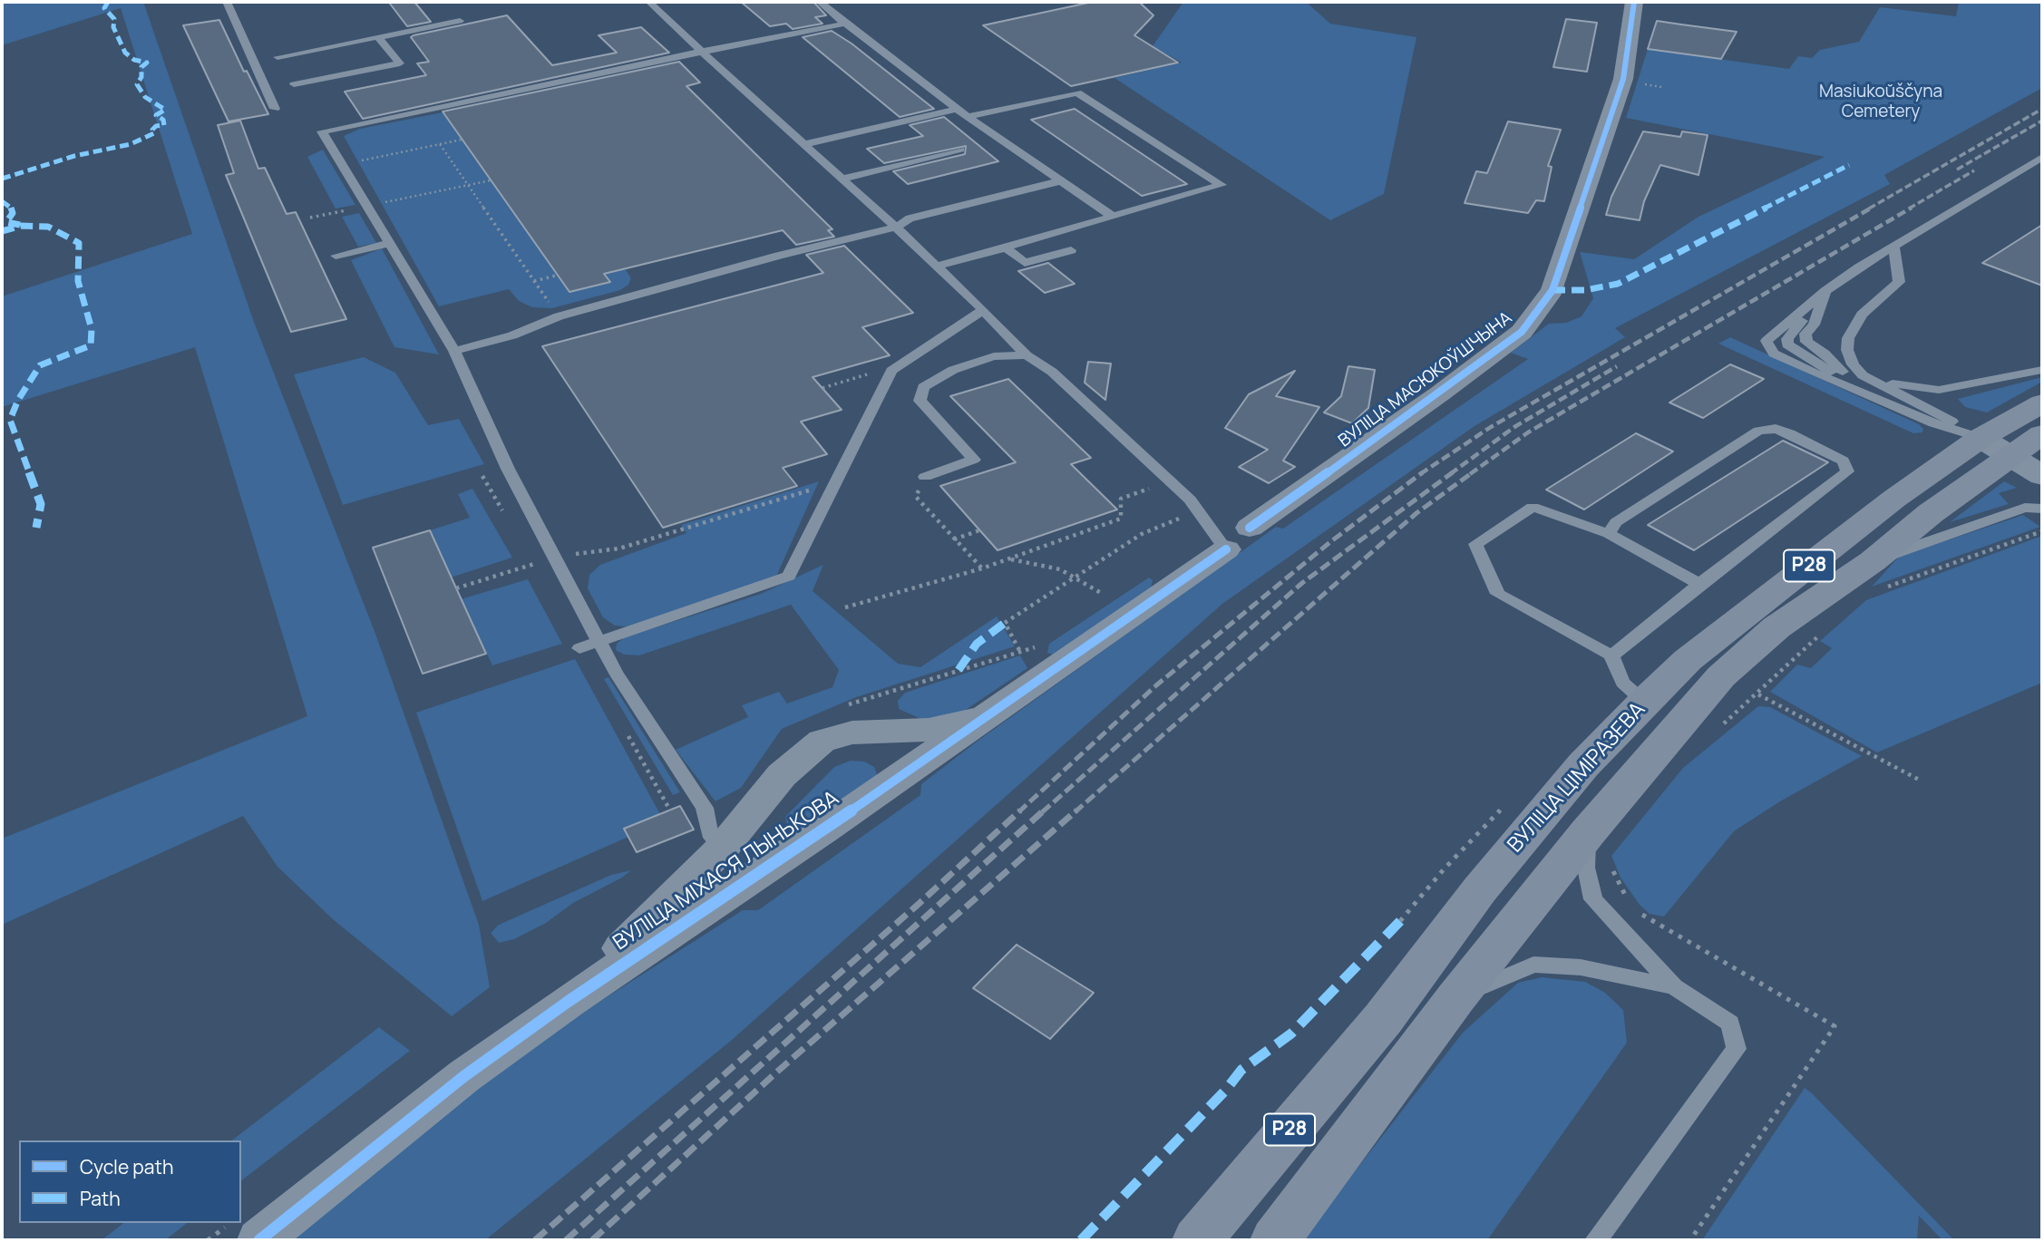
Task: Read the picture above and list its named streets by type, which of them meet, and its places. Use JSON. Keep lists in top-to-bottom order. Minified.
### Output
{"streets":{"main road":["Р28","ВУЛІЦА ЦІМІРАЗЕВА"],"street":["ВУЛІЦА МАСЮКОЎШЧЫНА","ВУЛІЦА МІХАСЯ ЛЫНЬКОВА"]},"parks":["Masiukoŭščyna Cemetery"],"legend":["Cycle path","Path"]}
